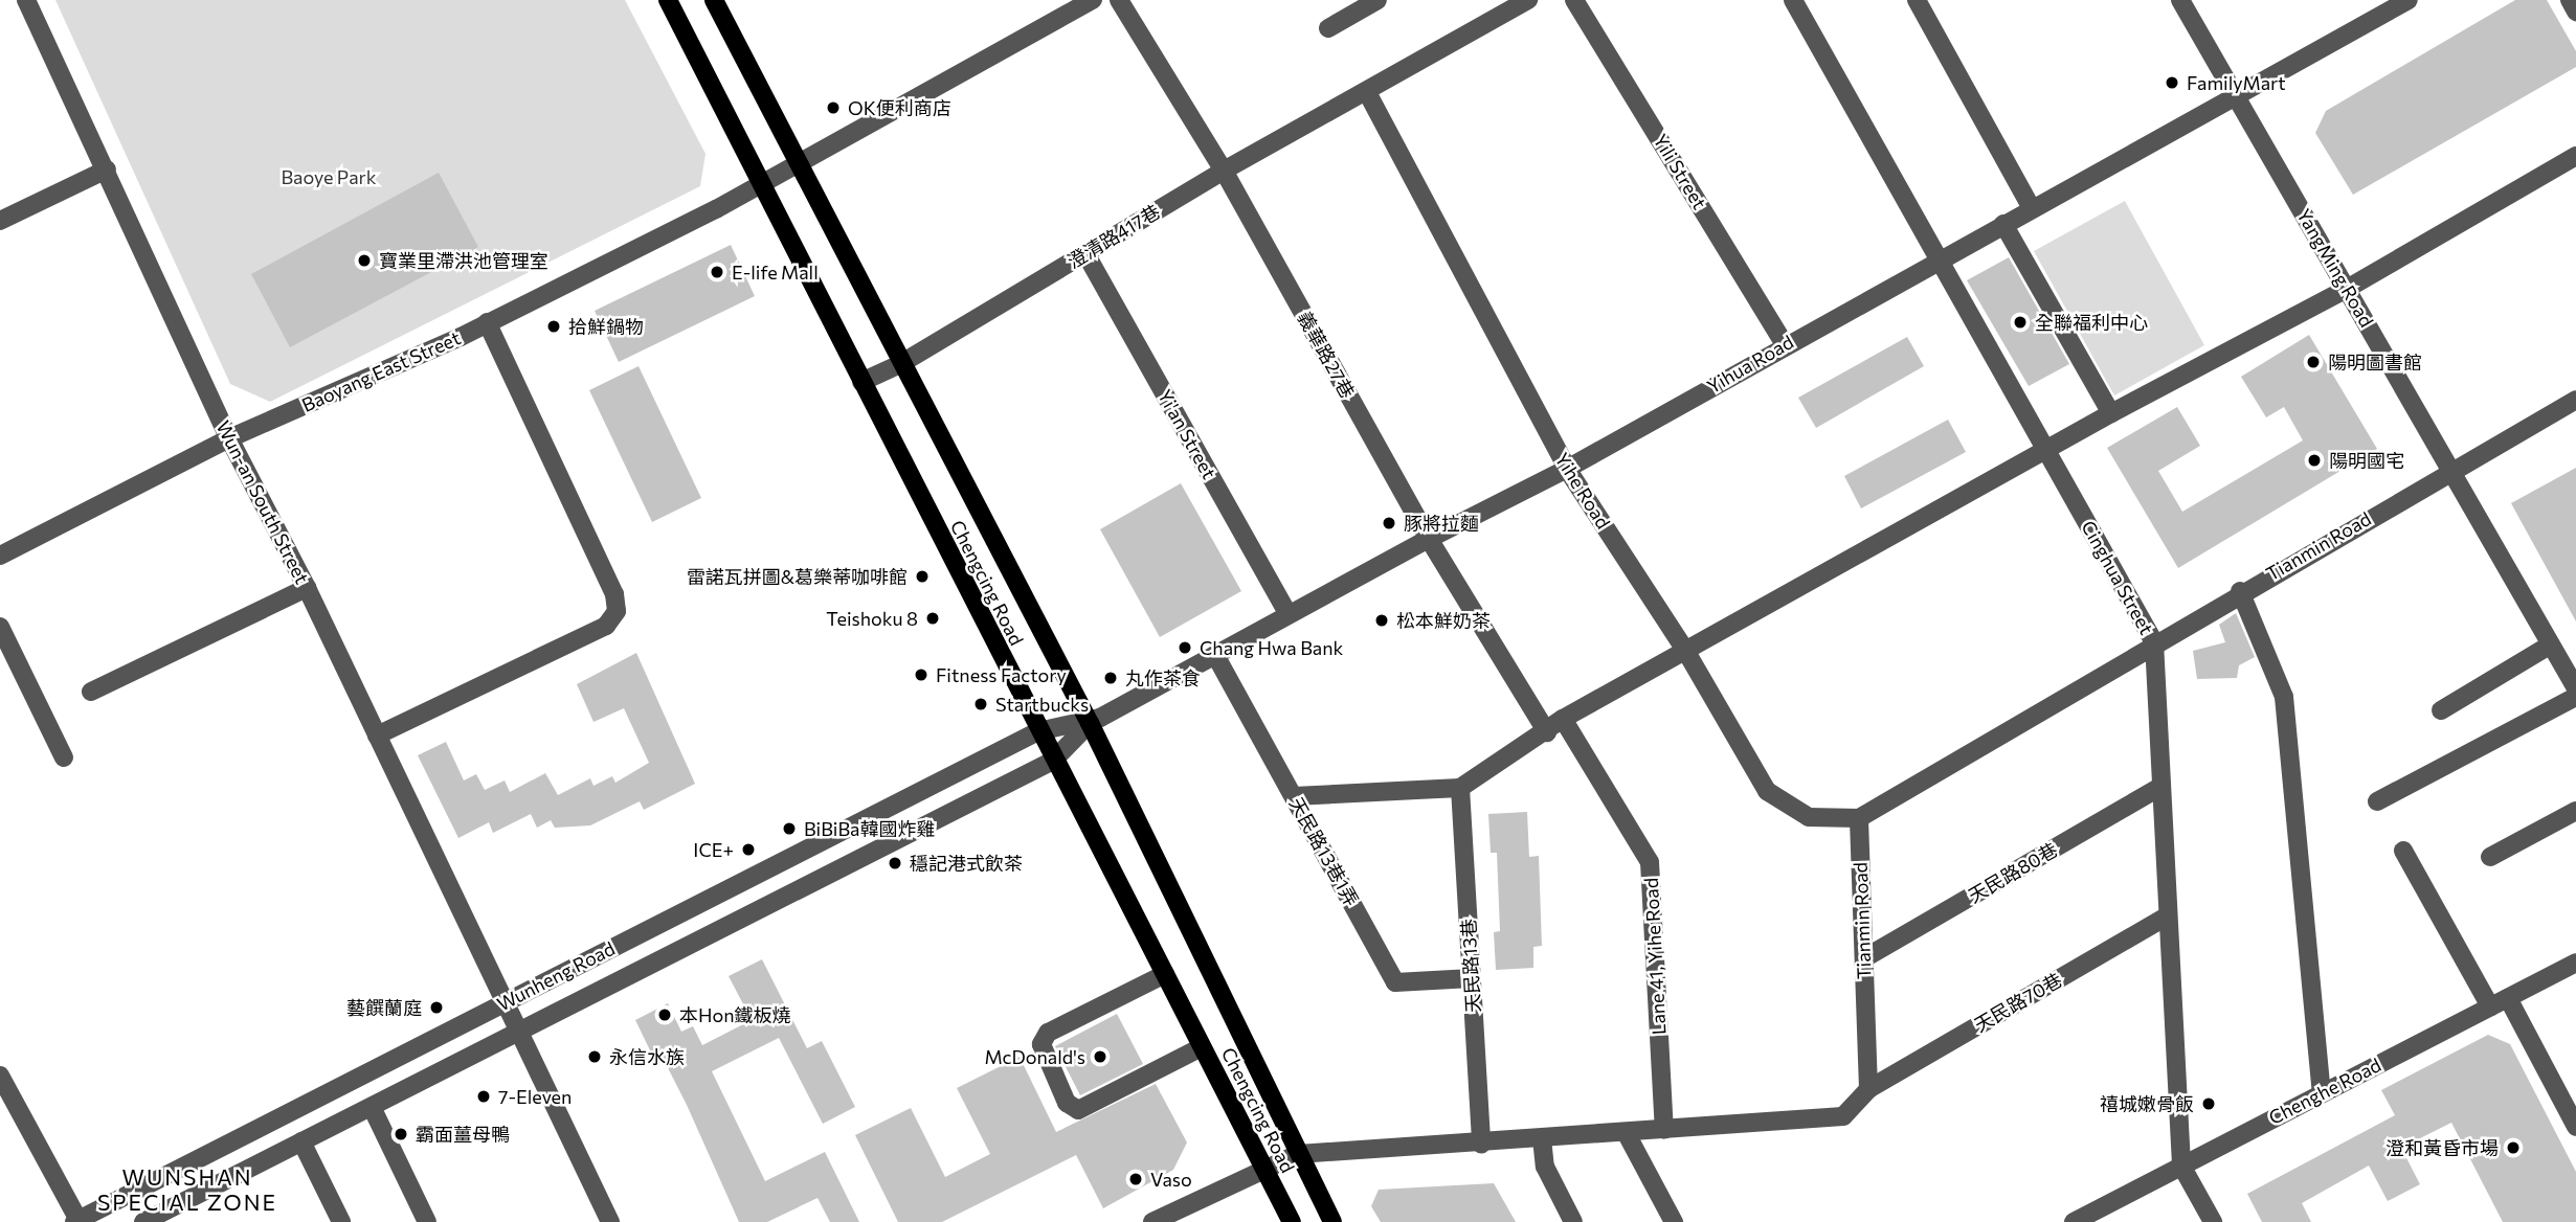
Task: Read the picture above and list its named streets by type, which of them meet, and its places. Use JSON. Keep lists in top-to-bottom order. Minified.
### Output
{"streets":{"main road":["Chengcing Road"],"street":["Yili Street","澄清路417巷","YangMing Road","義華路27巷","Yihua Road","Baoyang East Street","Yi'an Street","Yihe Road","Wun-an South Street","Tianmin Road","Cinghua Street","天民路13巷1弄","天民路80巷","Lane 41, Yihe Road","天民路13巷","Wunheng Road","天民路70巷","Chenghe Road"]},"crossings":[["Yili Street","Yihua Road"],["澄清路417巷","義華路27巷"],["澄清路417巷","Yi'an Street"],["澄清路417巷","Yihe Road"],["澄清路417巷","Chengcing Road"],["YangMing Road","Yihua Road"],["YangMing Road","Tianmin Road"],["義華路27巷","Yihua Road"],["Yihua Road","Yi'an Street"],["Yihua Road","Yihe Road"],["Yihua Road","Cinghua Street"],["Yihua Road","Chengcing Road"],["Yihua Road","天民路13巷1弄"],["Yihua Road","Wunheng Road"],["Baoyang East Street","Wun-an South Street"],["Baoyang East Street","Chengcing Road"],["Yihe Road","Tianmin Road"],["Wun-an South Street","Wunheng Road"],["Tianmin Road","Cinghua Street"],["Tianmin Road","天民路80巷"],["Tianmin Road","天民路70巷"],["Cinghua Street","天民路80巷"],["Cinghua Street","天民路70巷"],["Cinghua Street","Chenghe Road"],["Chengcing Road","Wunheng Road"],["天民路13巷1弄","天民路13巷"]],"districts":["WUNSHAN SPECIAL ZONE"],"parks":["Baoye Park"],"places":["FamilyMart","OK便利商店","寶業里滯洪池管理室","E-life Mall","全聯福利中心","拾鮮鍋物","陽明圖書館","陽明國宅","豚將拉麵","雷諾瓦拼圖&葛樂蒂咖啡館","Teishoku 8","松本鮮奶茶","Chang Hwa Bank","Fitness Factory","丸作茶食","Startbucks","BiBiBa韓國炸雞","ICE+","穩記港式飲茶","藝饌蘭庭","本Hon鐵板燒","永信水族","McDonald's","7-Eleven","禧城嫩骨飯","霸面薑母鴨","澄和黃昏市場","Vaso"]}
